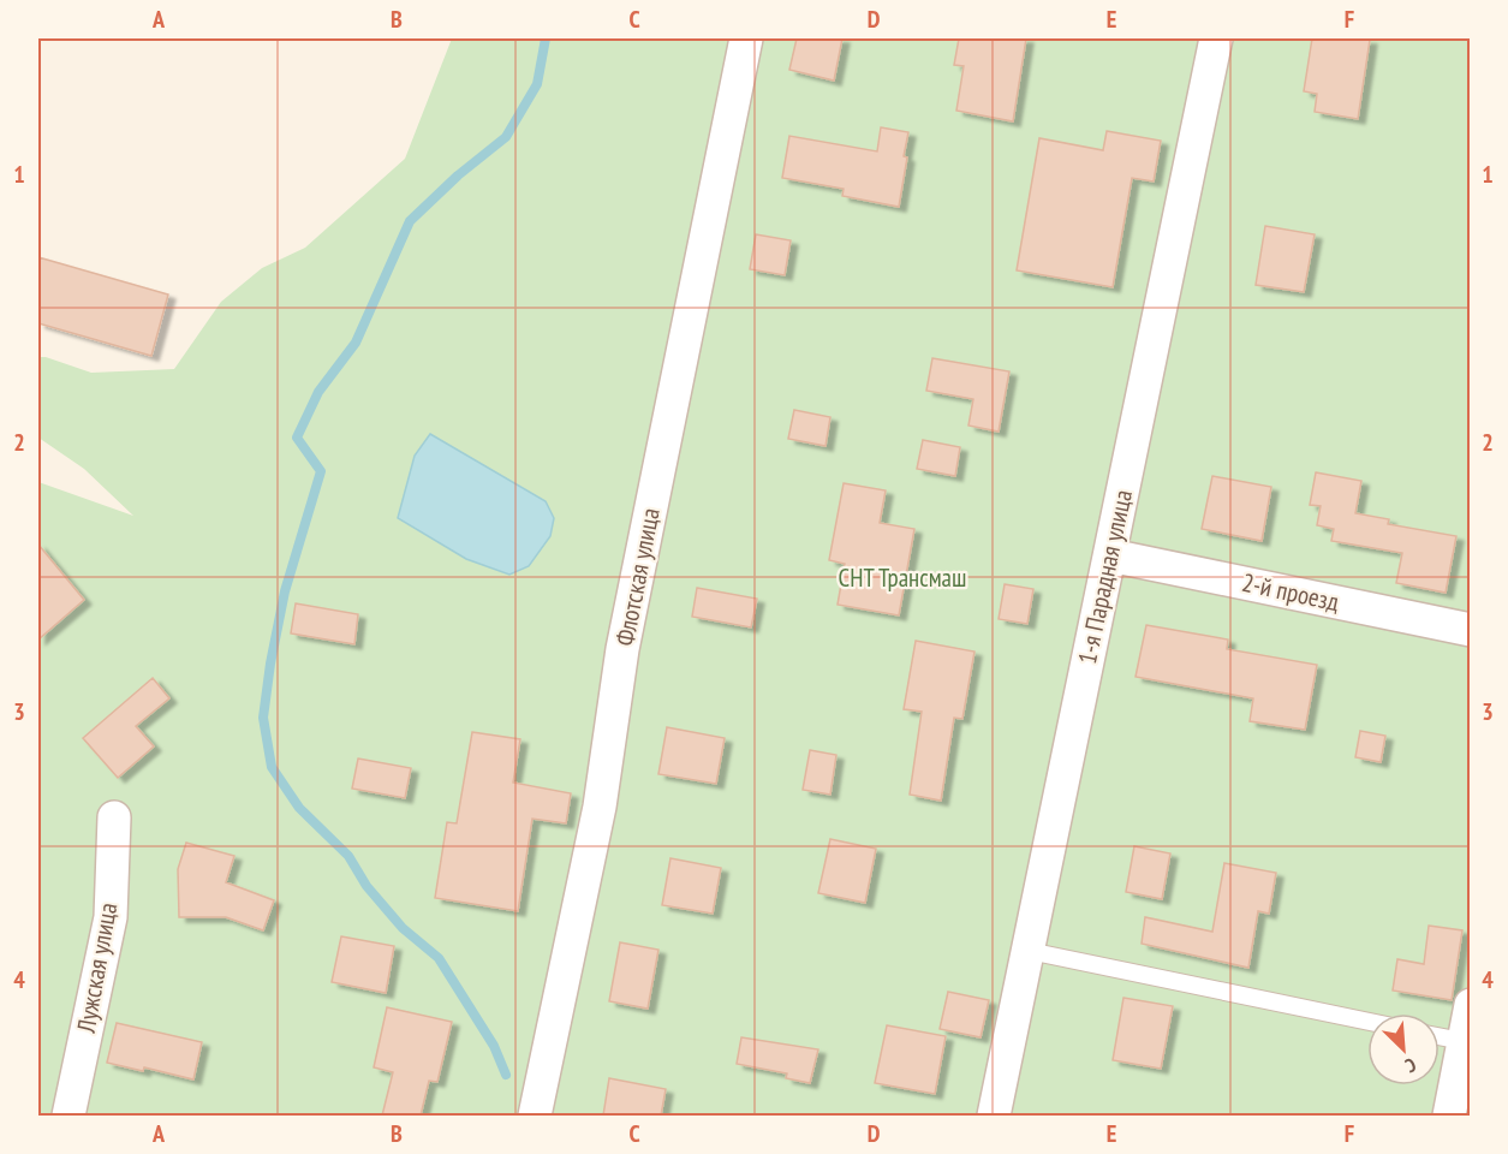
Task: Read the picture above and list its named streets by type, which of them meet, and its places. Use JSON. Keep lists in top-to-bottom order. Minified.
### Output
{"streets":{"street":["Флотская улица","1-я Парадная улица","2-й проезд","Лужская улица"]},"crossings":[["1-я Парадная улица","2-й проезд"]],"parks":["СНТ Трансмаш"],"north":"bottom right","grid":{"columns":["A","B","C","D","E","F"],"rows":["1","2","3","4"]}}
